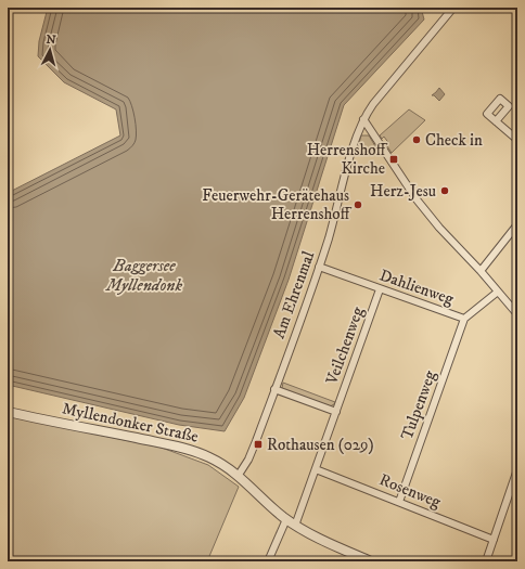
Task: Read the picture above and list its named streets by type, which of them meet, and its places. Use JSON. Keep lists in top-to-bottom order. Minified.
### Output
{"streets":{"street":["Dahlienweg","Am Ehrenmal","Veilchenweg","Tulpenweg","Myllendonker Straße","Rosenweg"]},"crossings":[["Dahlienweg","Am Ehrenmal"],["Dahlienweg","Veilchenweg"],["Dahlienweg","Tulpenweg"],["Am Ehrenmal","Myllendonker Straße"],["Veilchenweg","Myllendonker Straße"],["Veilchenweg","Rosenweg"],["Tulpenweg","Rosenweg"]],"water":["Baggersee Myllendonk"],"places":{"other":["Check in","Herz-Jesu","Feuerwehr-Gerätehaus Herrenshoff"],"transit":["Herrenshoff Kirche","Rothausen (029)"]},"north":"top"}
